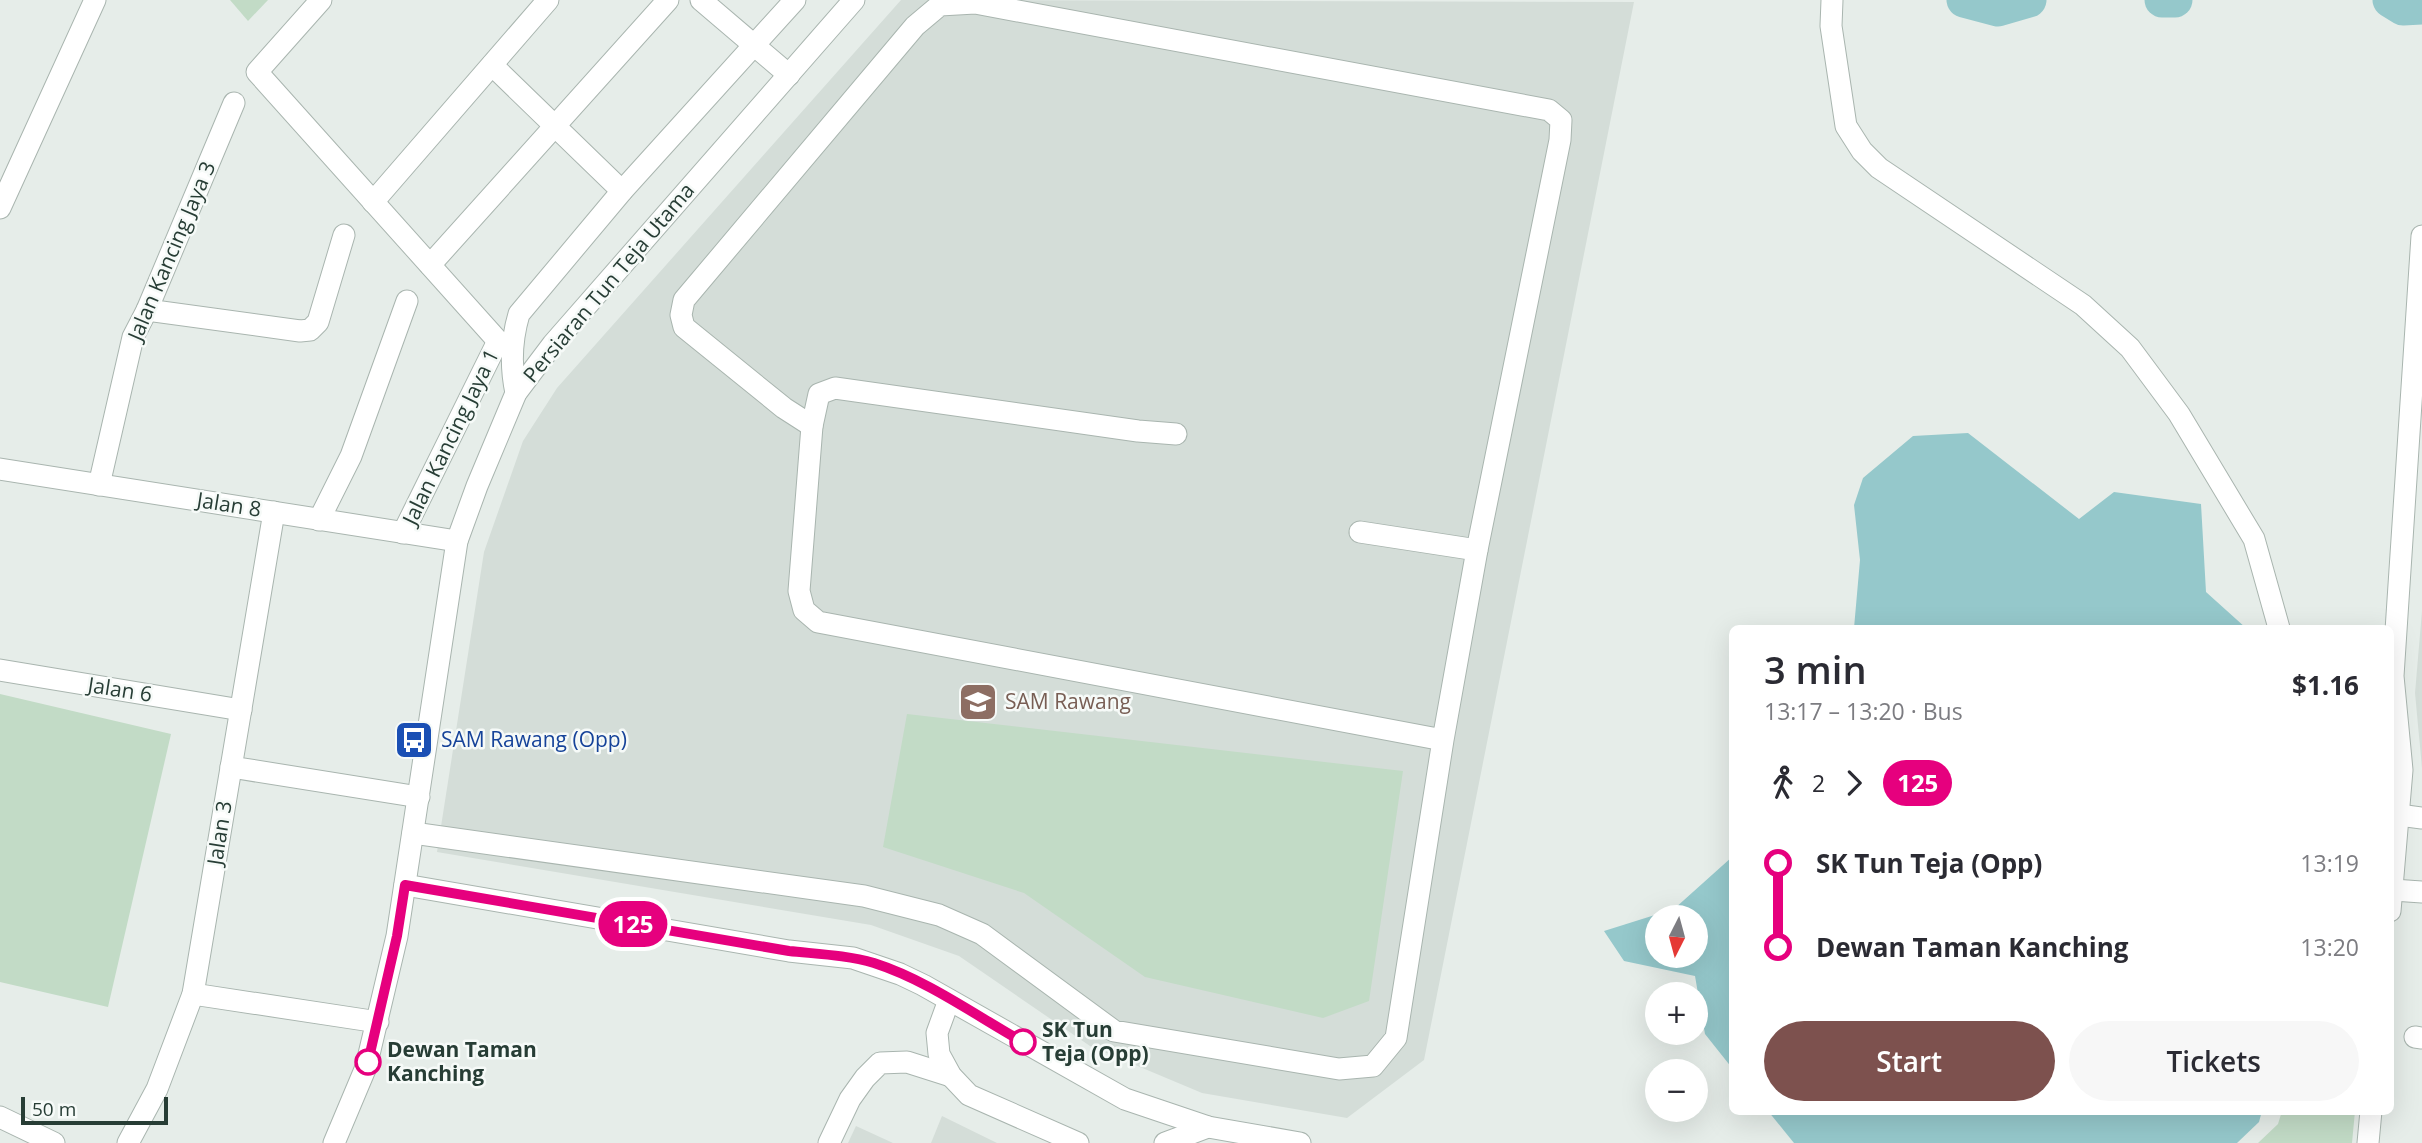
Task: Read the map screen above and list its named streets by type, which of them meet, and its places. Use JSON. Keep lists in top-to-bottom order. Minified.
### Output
{"streets":{"street":["Jalan Kancing Jaya 3","Persiaran Tun Teja Utama","Jalan Kancing Jaya 1","Jalan 8","Jalan 6","Jalan 3"]},"crossings":[["Jalan Kancing Jaya 3","Jalan 8"],["Persiaran Tun Teja Utama","Jalan 8"],["Jalan Kancing Jaya 1","Jalan 8"],["Jalan 8","Jalan 3"],["Jalan 6","Jalan 3"]],"places":{"school or university":["SAM Rawang"],"bus stop":["SAM Rawang (Opp)"],"other":["SK Tun Teja (Opp)","Dewan Taman Kanching"]},"lines":["bus line 125"],"scale_bar":"50 m","north":"bottom","page":{"on_map":"125","heading":["3 min","13:17 – 13:20 · Bus","$1.16"],"legs":["2","125"],"list":[{"name":"SK Tun Teja (Opp)","value":"13:19"},{"name":"Dewan Taman Kanching","value":"13:20"}],"map_buttons":["+","−"],"buttons":["Start","Tickets"],"scale":"50 m"}}
